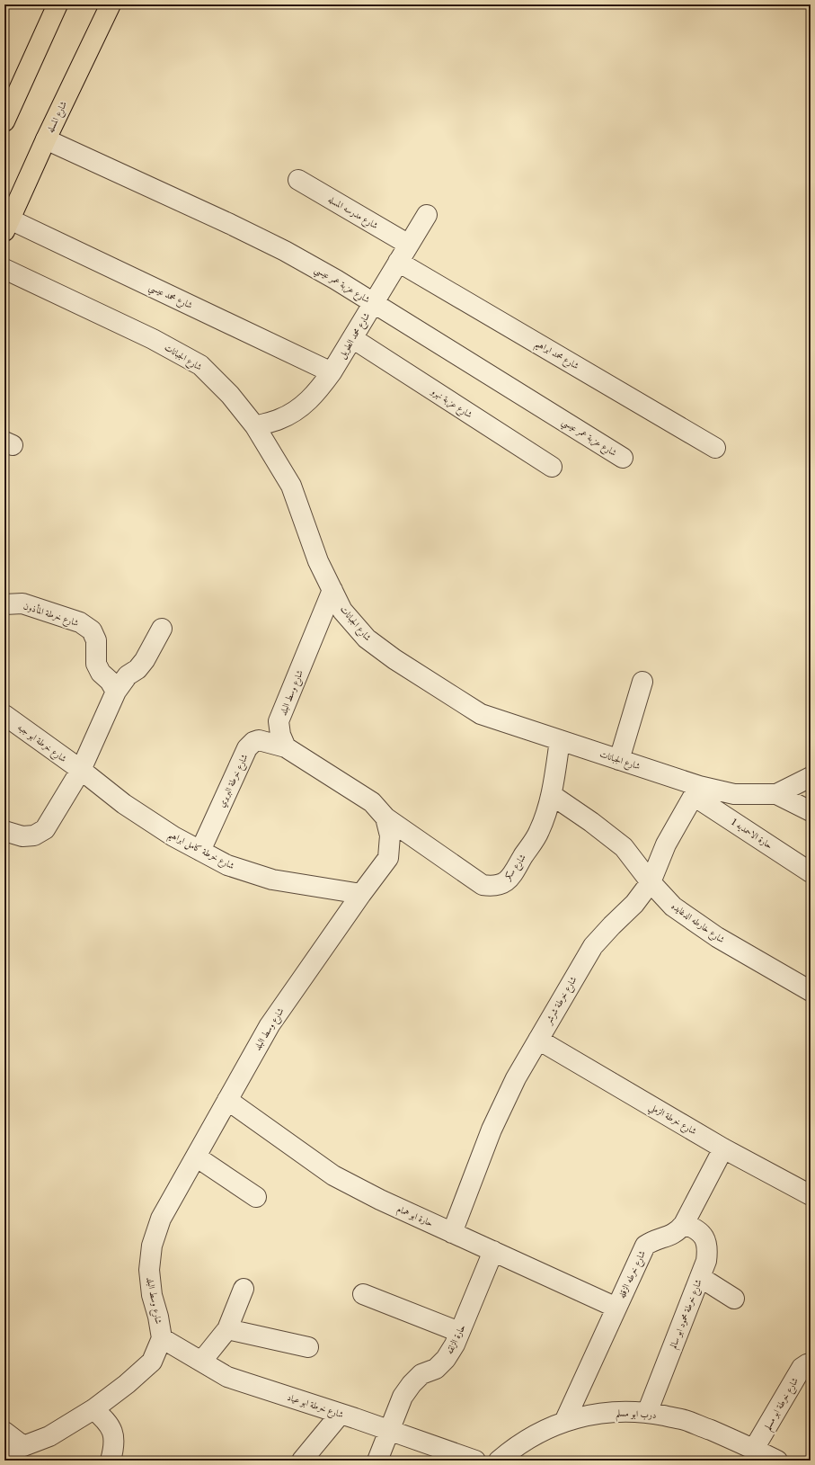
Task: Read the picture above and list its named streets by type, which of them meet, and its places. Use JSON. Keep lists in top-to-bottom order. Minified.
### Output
{"streets":{"main road":["شارع المسله"],"street":["شارع مدرسه المسله","شارع عزبة عمر عيسي","شارع محمد عيسي","شارع محمد الطويل","شارع محمد ابراهيم","شارع الجبانات","شارع عزبة نهرو","شارع خرطة المأذون","شارع وسط البلد","شارع خرطة ابو جبه","شارع خرطة البربري","حارة الاحمديه 1","شارع خرطة كامل ابراهيم","شارع سكر","شارع خارطه الدغايده","شارع خرطة شرشر","شارع خرطة الزملي","حارة ابو همام","شارع خرطه الزقله","شارع خرطة محمود ابو سالم","حارة الزلقه","شارع خرطة ابو مسلم","شارع خرطة ابو عياد","درب ابو مسلم"]},"crossings":[["شارع المسله","شارع عزبة عمر عيسي"],["شارع المسله","شارع محمد عيسي"],["شارع مدرسه المسله","شارع محمد الطويل"],["شارع عزبة عمر عيسي","شارع محمد الطويل"],["شارع محمد عيسي","شارع محمد الطويل"],["شارع محمد الطويل","شارع محمد ابراهيم"],["شارع محمد الطويل","شارع الجبانات"],["شارع محمد الطويل","شارع عزبة نهرو"],["شارع الجبانات","شارع وسط البلد"],["شارع الجبانات","حارة الاحمديه 1"],["شارع الجبانات","شارع سكر"],["شارع الجبانات","شارع خرطة شرشر"],["شارع وسط البلد","شارع خرطة البربري"],["شارع وسط البلد","شارع خرطة كامل ابراهيم"],["شارع وسط البلد","شارع سكر"],["شارع وسط البلد","حارة ابو همام"],["شارع وسط البلد","شارع خرطة ابو عياد"],["شارع خرطة ابو جبه","شارع خرطة كامل ابراهيم"],["شارع خرطة البربري","شارع خرطة كامل ابراهيم"],["حارة الاحمديه 1","شارع خرطة شرشر"],["شارع سكر","شارع خارطه الدغايده"],["شارع خارطه الدغايده","شارع خرطة شرشر"],["شارع خرطة شرشر","شارع خرطة الزملي"],["شارع خرطة شرشر","حارة ابو همام"],["شارع خرطة الزملي","شارع خرطه الزقله"],["حارة ابو همام","شارع خرطه الزقله"],["حارة ابو همام","حارة الزلقه"],["شارع خرطه الزقله","شارع خرطة محمود ابو سالم"],["شارع خرطه الزقله","درب ابو مسلم"],["شارع خرطة محمود ابو سالم","درب ابو مسلم"],["حارة الزلقه","شارع خرطة ابو عياد"],["شارع خرطة ابو مسلم","درب ابو مسلم"]]}
